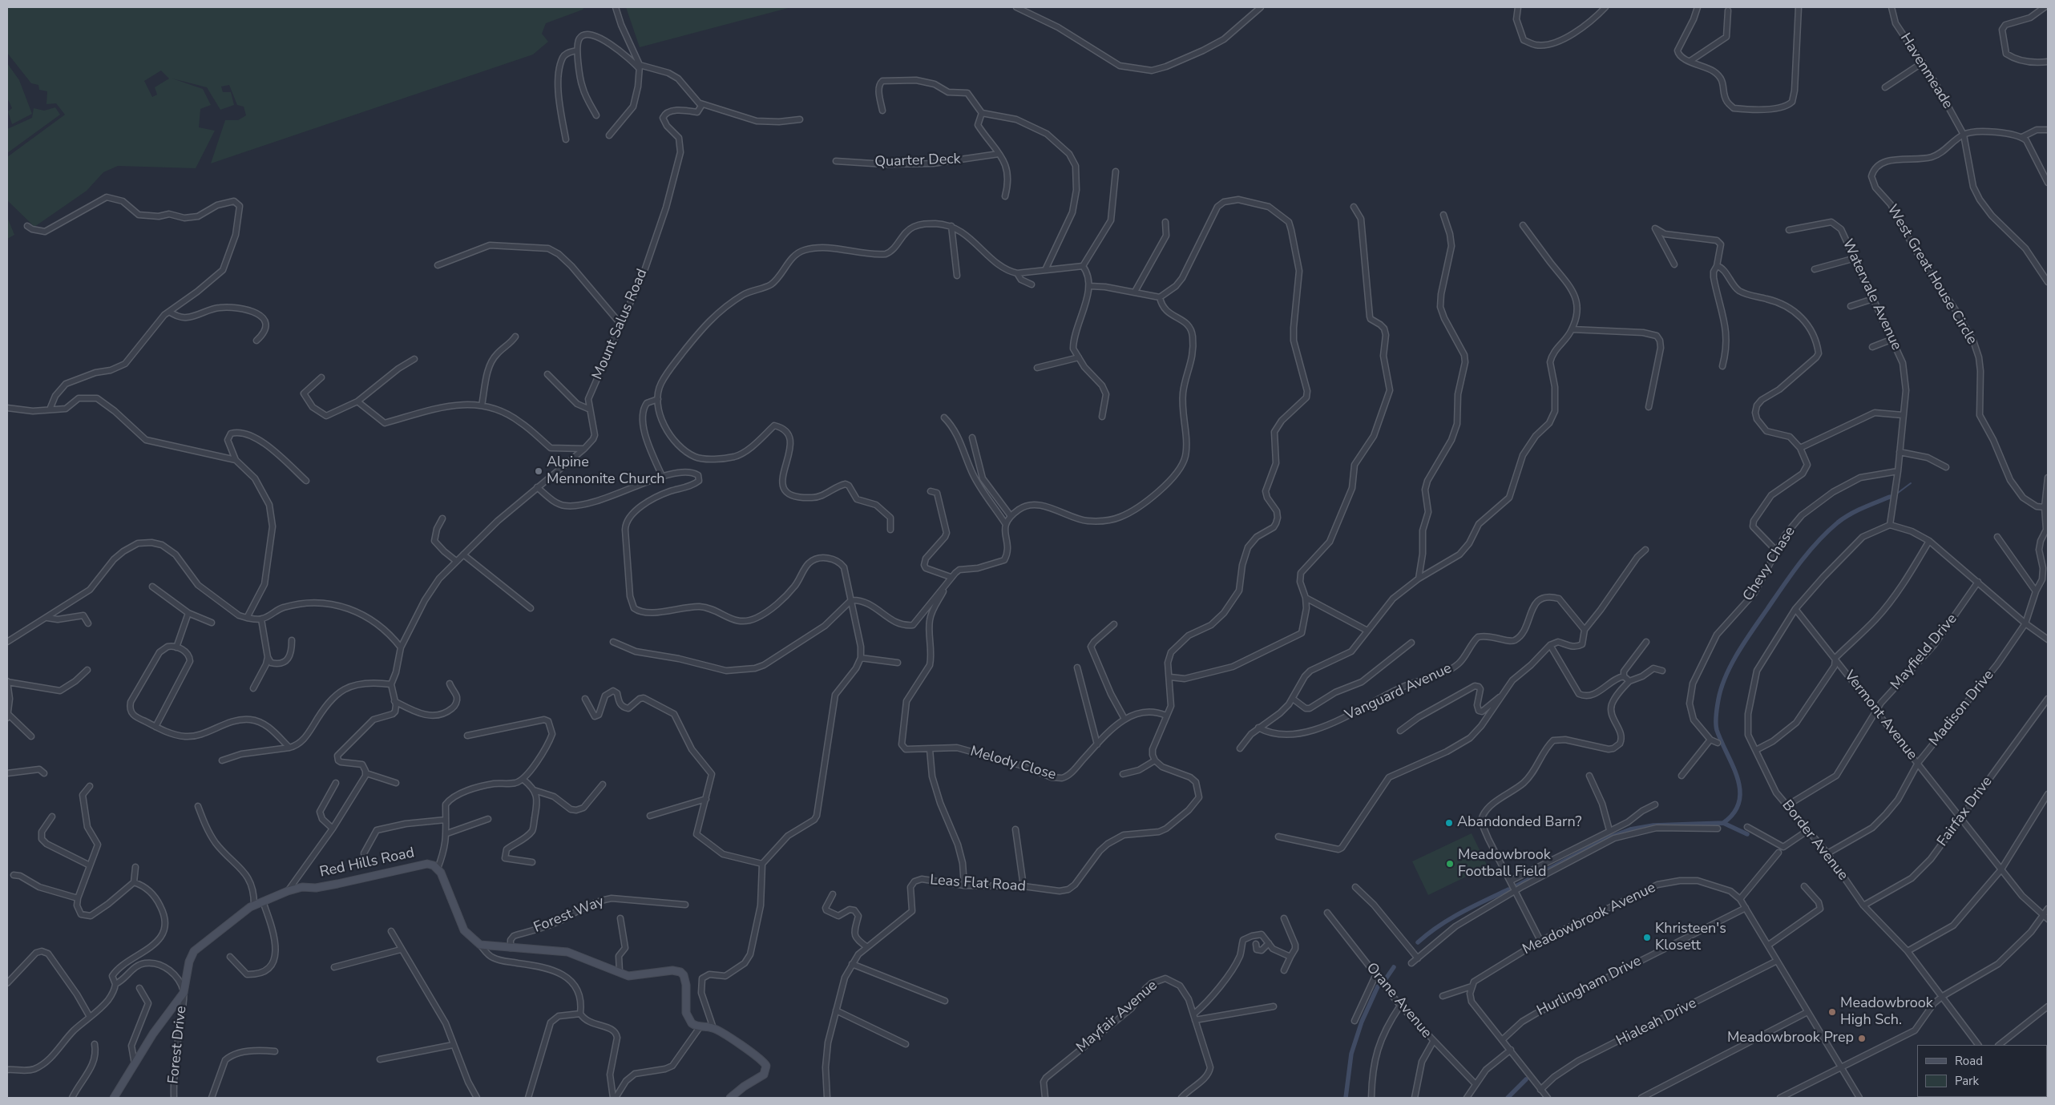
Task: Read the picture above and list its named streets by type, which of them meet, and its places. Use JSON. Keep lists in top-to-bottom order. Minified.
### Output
{"streets":{"main road":["Red Hills Road"],"street":["Havenmeade","Quarter Deck","West Great House Circle","Watervale Avenue","Mount Salus Road","Chevy Chase","Mayfield Drive","Vanguard Avenue","Madison Drive","Vermont Avenue","Melody Close","Fairfax Drive","Border Avenue","Leas Flat Road","Forest Way","Meadowbrook Avenue","Hurlingham Drive","Orane Avenue","Mayfair Avenue","Hialeah Drive","Forest Drive"]},"crossings":[["Havenmeade","West Great House Circle"],["West Great House Circle","Madison Drive"],["Watervale Avenue","Chevy Chase"],["Mayfield Drive","Vermont Avenue"],["Mayfield Drive","Border Avenue"],["Madison Drive","Vermont Avenue"],["Madison Drive","Border Avenue"],["Vermont Avenue","Fairfax Drive"],["Vermont Avenue","Border Avenue"],["Fairfax Drive","Border Avenue"],["Red Hills Road","Forest Drive"],["Meadowbrook Avenue","Hurlingham Drive"],["Meadowbrook Avenue","Hialeah Drive"]],"places":["Alpine Mennonite Church","Abandonded Barn?","Meadowbrook Football Field","Khristeen's Klosett","Meadowbrook High Sch.","Meadowbrook Prep"],"legend":["Road","Park"]}
